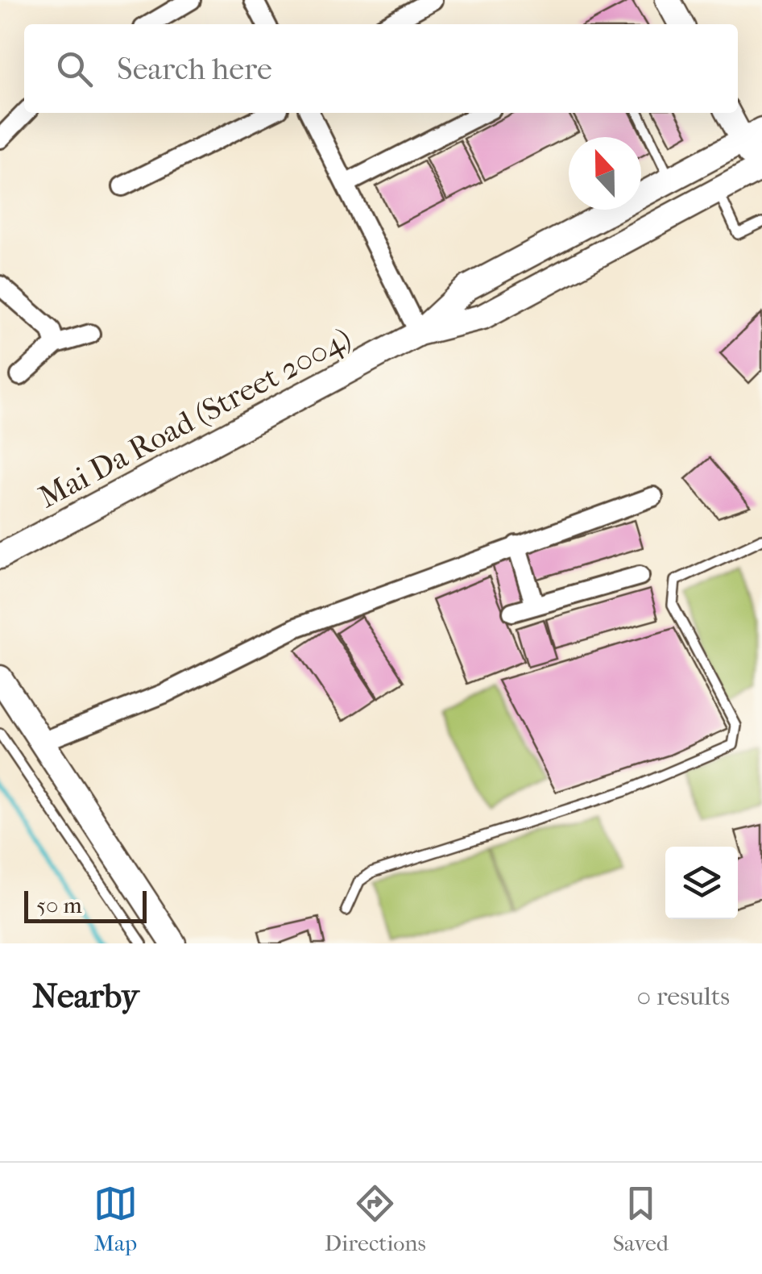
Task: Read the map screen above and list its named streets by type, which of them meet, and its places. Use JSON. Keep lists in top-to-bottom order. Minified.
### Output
{"streets":{"main road":["Mai Da Road (Street 2004)"]},"scale_bar":"50 m","north":"top","page":{"search":"Search here","scale":"50 m","heading":["Nearby","0 results"],"nav":["Map","Directions","Saved"]}}
